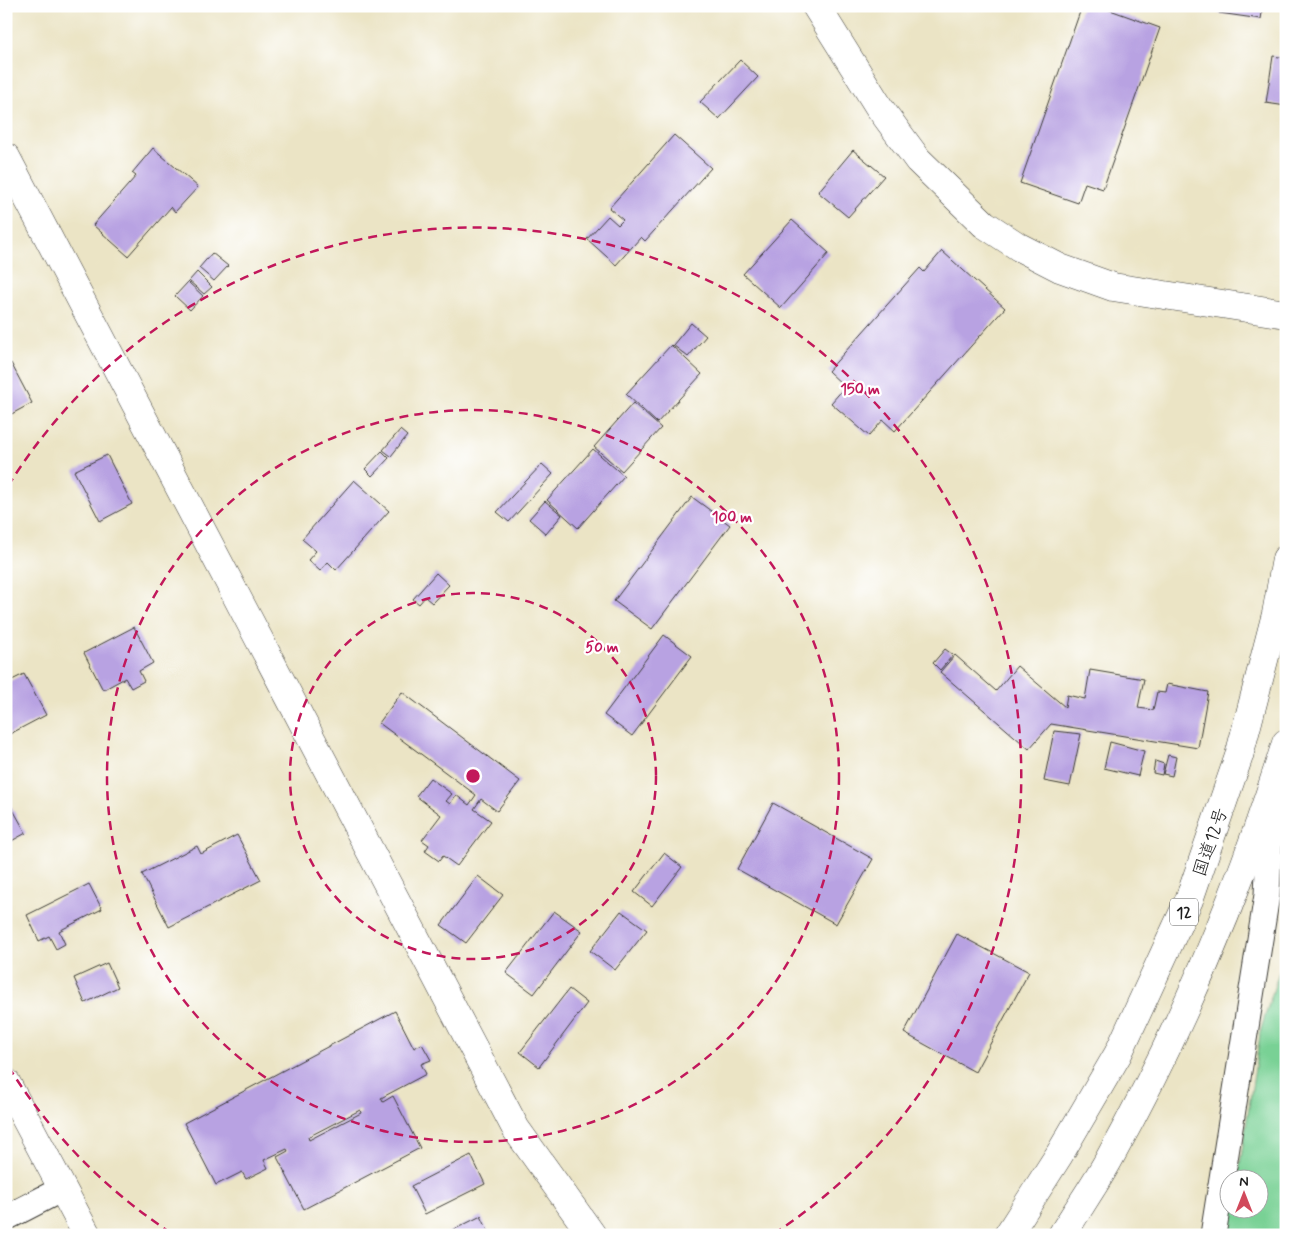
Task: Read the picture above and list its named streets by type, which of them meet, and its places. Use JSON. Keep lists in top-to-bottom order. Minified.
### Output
{"streets":{"main road":["国道12号","12"]},"north":"top","rings":["150 m","100 m","50 m"]}
